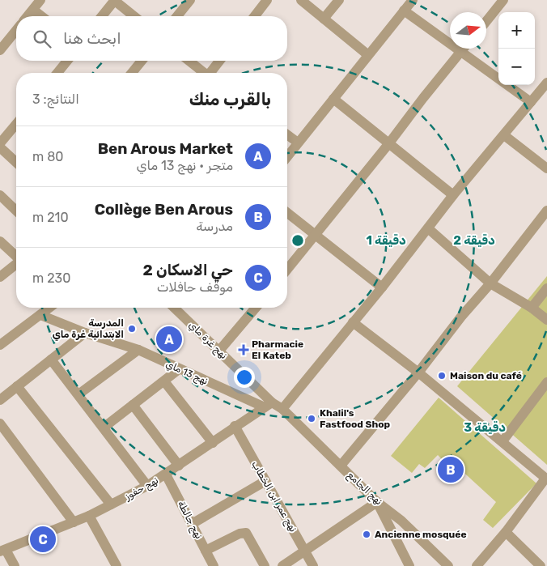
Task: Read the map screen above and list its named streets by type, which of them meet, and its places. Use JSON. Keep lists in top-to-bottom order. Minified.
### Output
{"streets":{"street":["نهج غرة ماي","نهج 13 ماي","نهج حفوز","نهج الجامع","نهج عمر ابن الخطاب","نهج جالطة"]},"crossings":[["نهج غرة ماي","نهج 13 ماي"],["نهج غرة ماي","نهج حفوز"],["نهج غرة ماي","نهج الجامع"],["نهج 13 ماي","نهج حفوز"],["نهج حفوز","نهج عمر ابن الخطاب"],["نهج حفوز","نهج جالطة"]],"places":{"other":["المدرسة الابتدائية غرة ماي","Maison du café","Khalil's Fastfood Shop","Ancienne mosquée"],"health":["Pharmacie El Kateb"]},"north":"right","page":{"map_buttons":["+","−"],"search":"ابحث هنا","heading":["بالقرب منك","النتائج: 3"],"list":[{"mark":"A","name":"Ben Arous Market","note":"متجر · نهج 13 ماي","value":"80 m"},{"mark":"B","name":"Collège Ben Arous","note":"مدرسة","value":"210 m"},{"mark":"C","name":"حي الاسكان 2","note":"موقف حافلات","value":"230 m"}],"pins":["A","B","C"]},"rings":["1 دقيقة","2 دقيقة","3 دقيقة"]}
